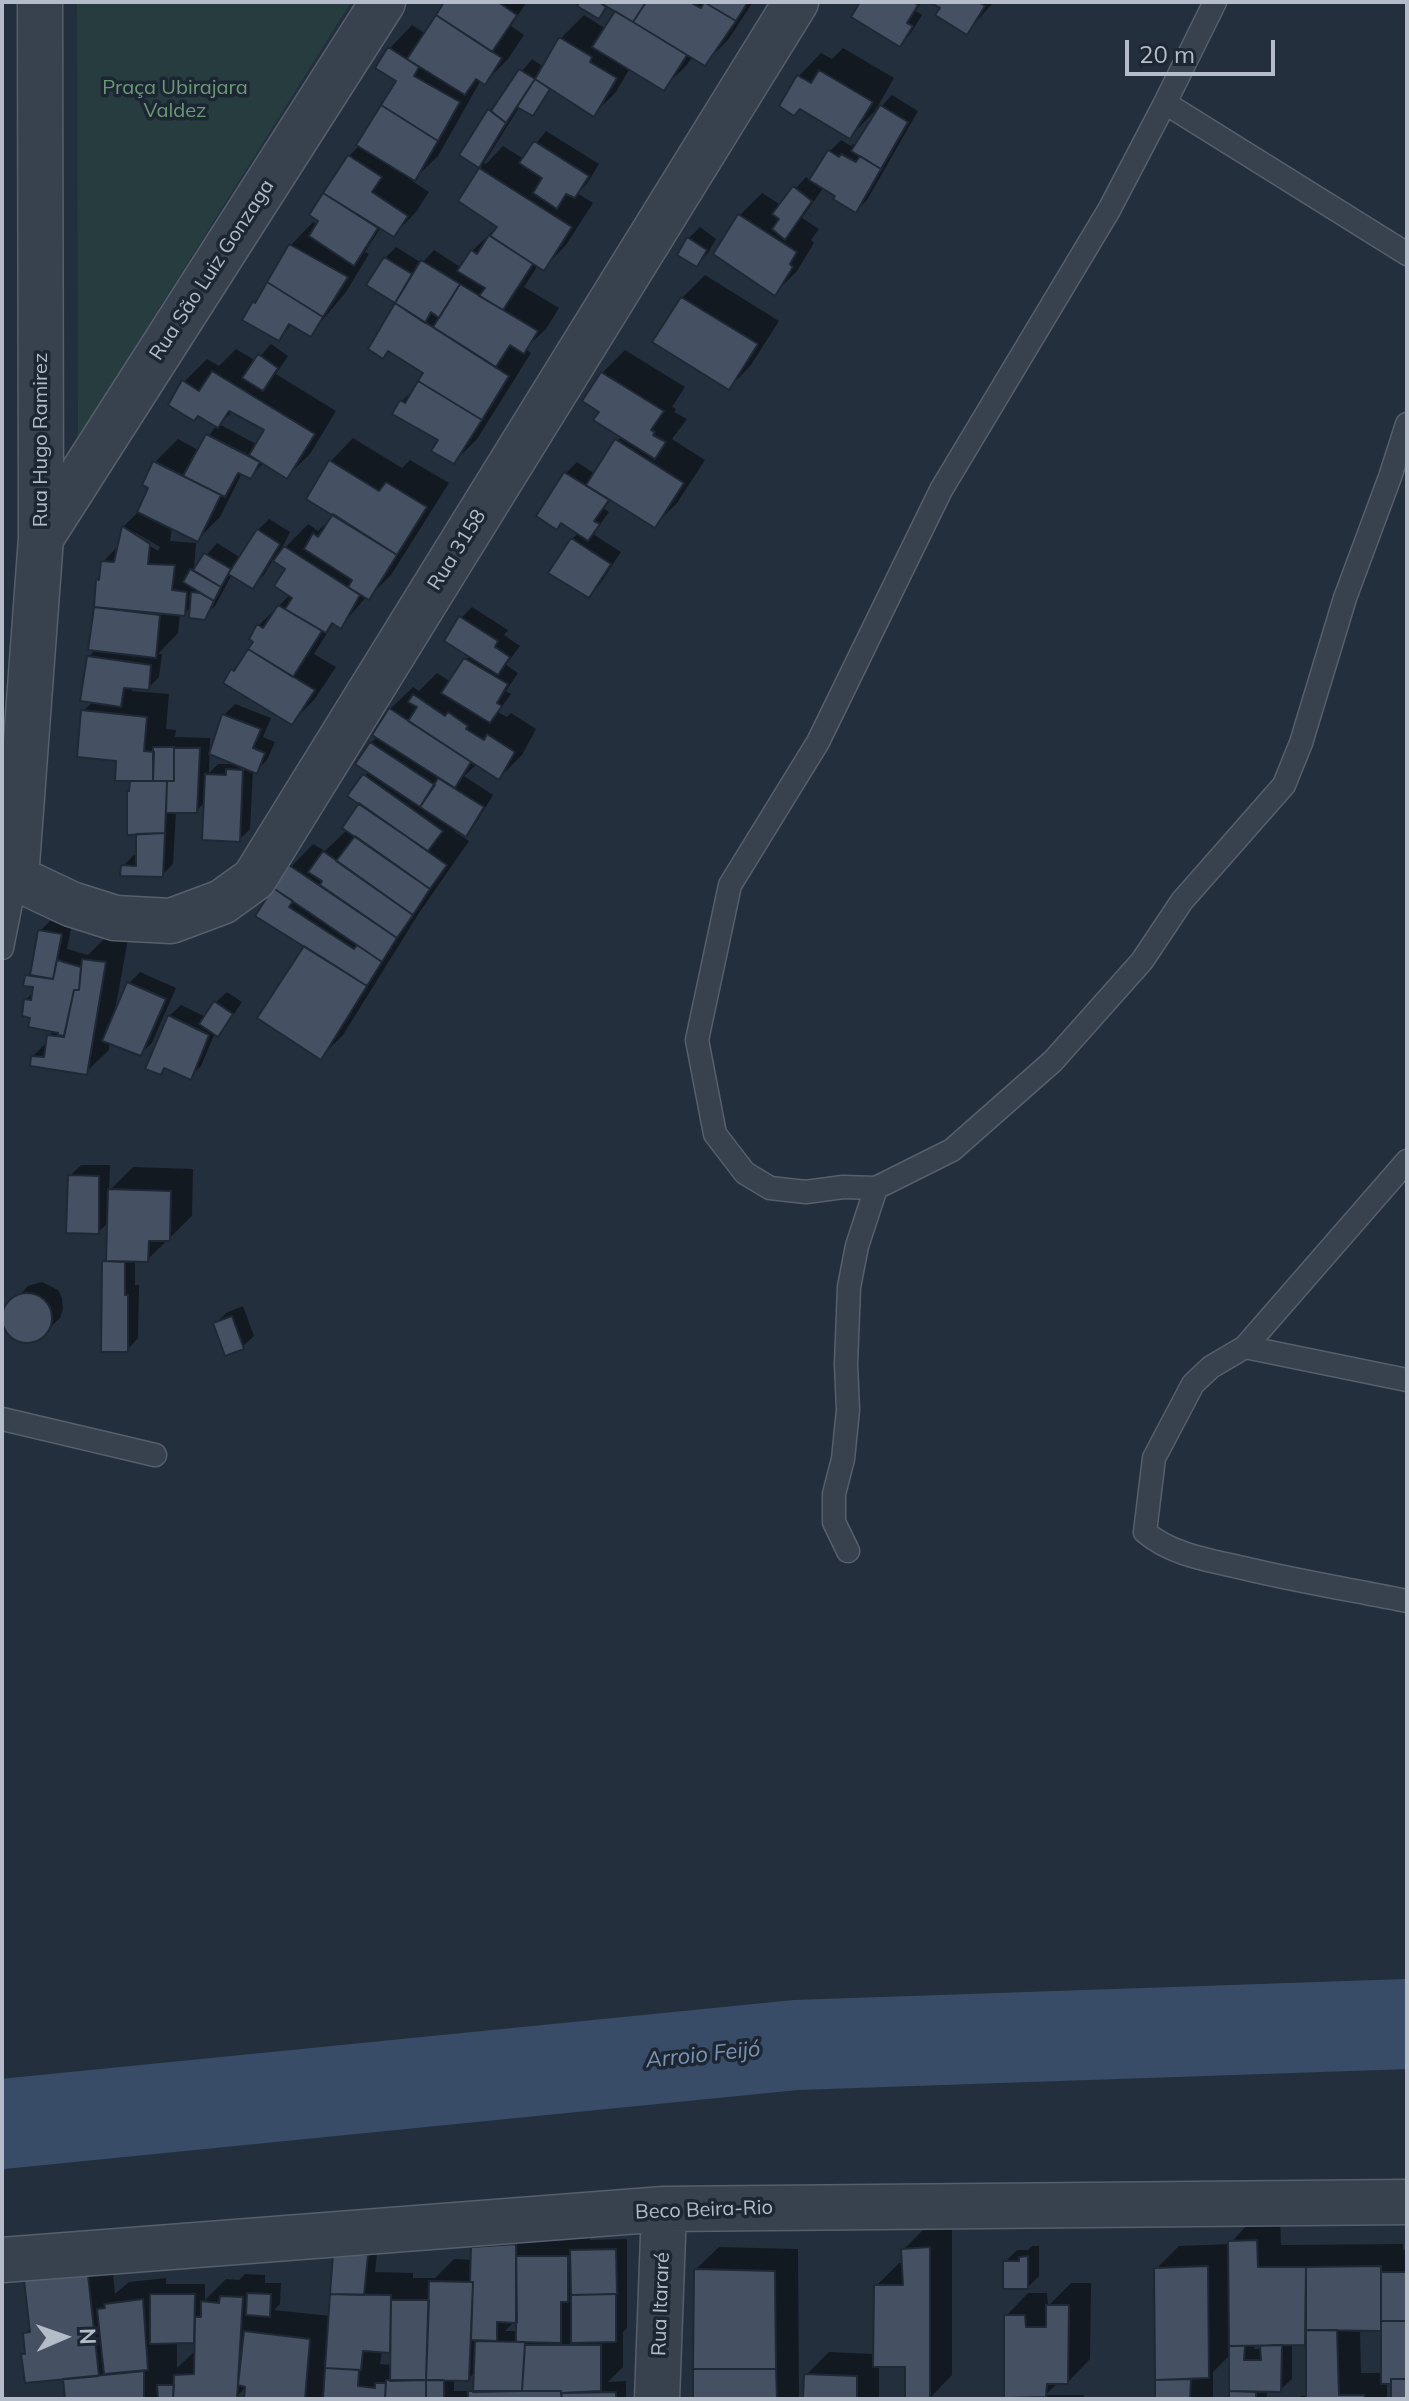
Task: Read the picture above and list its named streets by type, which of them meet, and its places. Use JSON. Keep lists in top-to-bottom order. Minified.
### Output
{"streets":{"street":["Rua São Luiz Gonzaga","Rua Hugo Ramirez","Rua 3158","Beco Beira-Rio","Rua Itararé"]},"crossings":[["Rua São Luiz Gonzaga","Rua Hugo Ramirez"],["Rua Hugo Ramirez","Rua 3158"],["Beco Beira-Rio","Rua Itararé"]],"water":["Arroio Feijó"],"parks":["Praça Ubirajara Valdez"],"scale_bar":"20 m","north":"right"}
